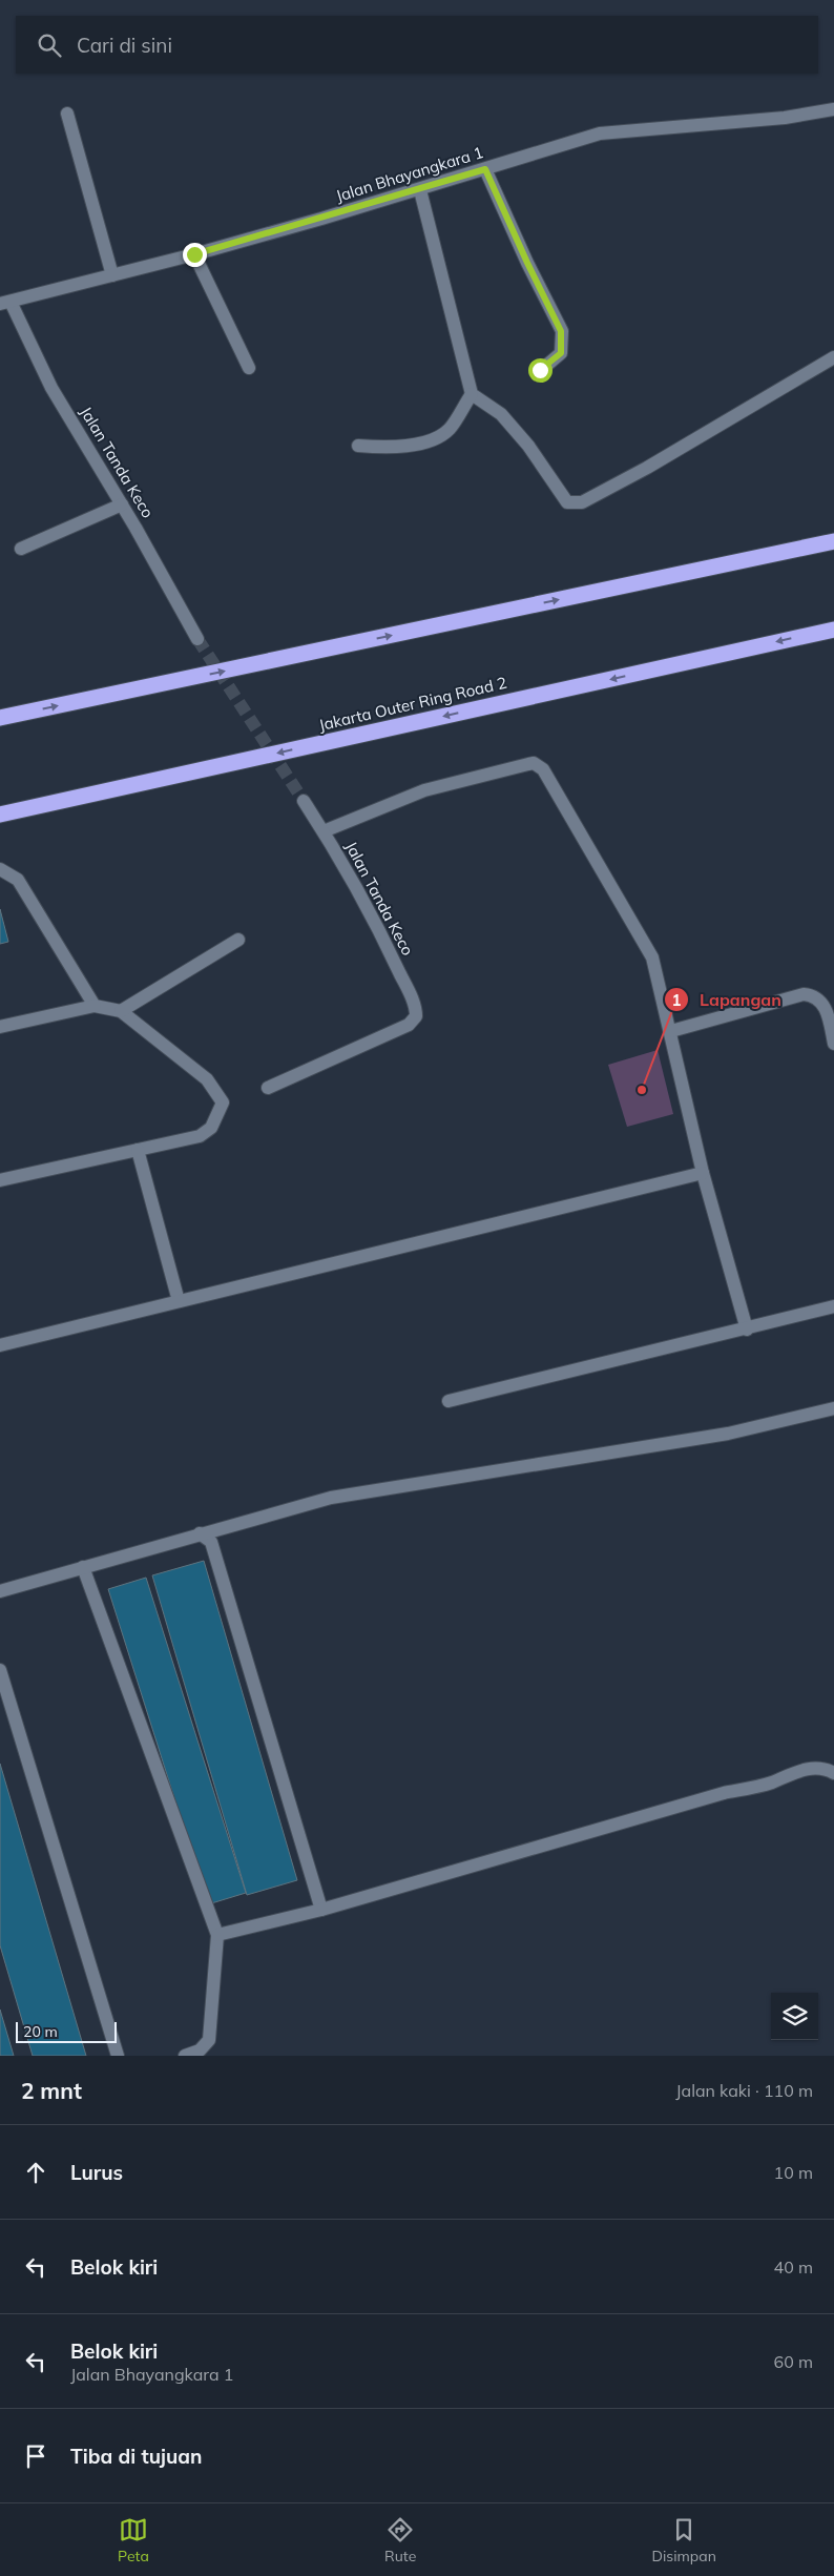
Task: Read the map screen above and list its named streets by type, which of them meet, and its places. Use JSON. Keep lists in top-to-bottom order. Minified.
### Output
{"streets":{"highway":["Jakarta Outer Ring Road 2"],"street":["Jalan Bhayangkara 1","Jalan Tanda Keco"]},"crossings":[["Jalan Bhayangkara 1","Jalan Tanda Keco"]],"places":["Lapangan"],"scale_bar":"20 m","page":{"search":"Cari di sini","scale":"20 m","heading":["2 mnt","Jalan kaki · 110 m"],"list":[["Lurus","10 m"],["Belok kiri","40 m"],["Belok kiri","Jalan Bhayangkara 1","60 m"],"Tiba di tujuan"],"nav":["Peta","Rute","Disimpan"]}}
